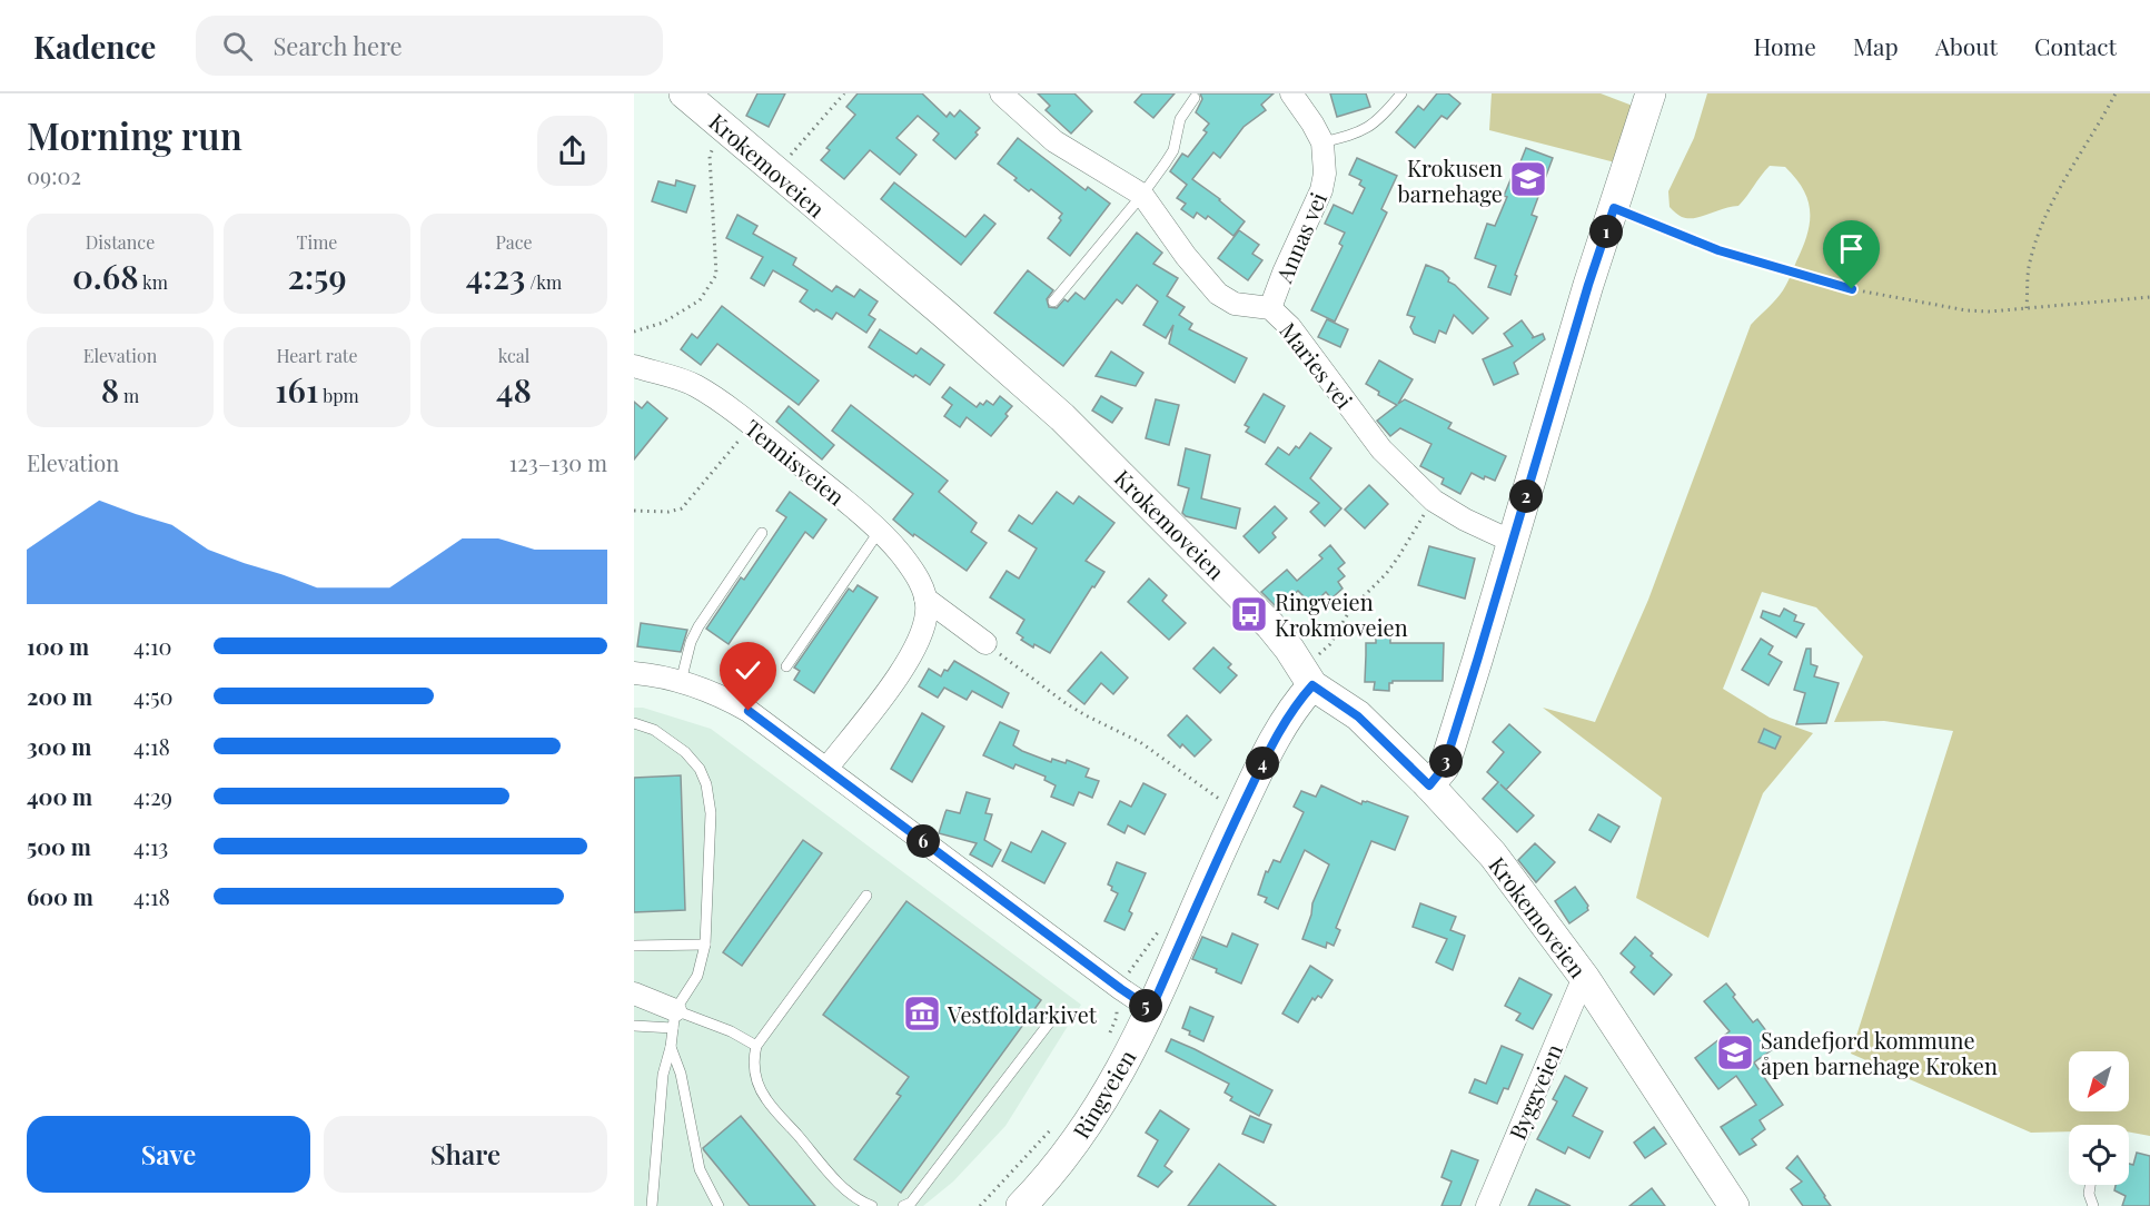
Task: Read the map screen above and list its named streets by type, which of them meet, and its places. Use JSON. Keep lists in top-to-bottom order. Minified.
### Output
{"streets":{"main road":["Krokemoveien","Ringveien"],"street":["Annas vei","Maries vei","Tennisveien","Byggveien"]},"crossings":[["Krokemoveien","Byggveien"],["Krokemoveien","Ringveien"],["Annas vei","Maries vei"]],"places":{"school or university":["Krokusen barnehage","Sandefjord kommune åpen barnehage Kroken"],"bus stop":["Ringveien Krokmoveien"],"museum":["Vestfoldarkivet"]},"north":"bottom left","page":{"header":"Kadence","search":"Search here","nav":["Home","Map","About","Contact"],"heading":["Morning run","09:02"],"stats":[["Distance","0.68 km"],["Time","2:59"],["Pace","4:23 /km"],["Elevation","8 m"],["Heart rate","161 bpm"],["kcal","48"]],"pins":["1","2","3","4","6","5"],"chart":["Elevation","123–130 m"],"list":[{"name":"100 m","note":"4:10"},{"name":"200 m","note":"4:50"},{"name":"300 m","note":"4:18"},{"name":"400 m","note":"4:29"},{"name":"500 m","note":"4:13"},{"name":"600 m","note":"4:18"}],"buttons":["Save","Share"]}}
